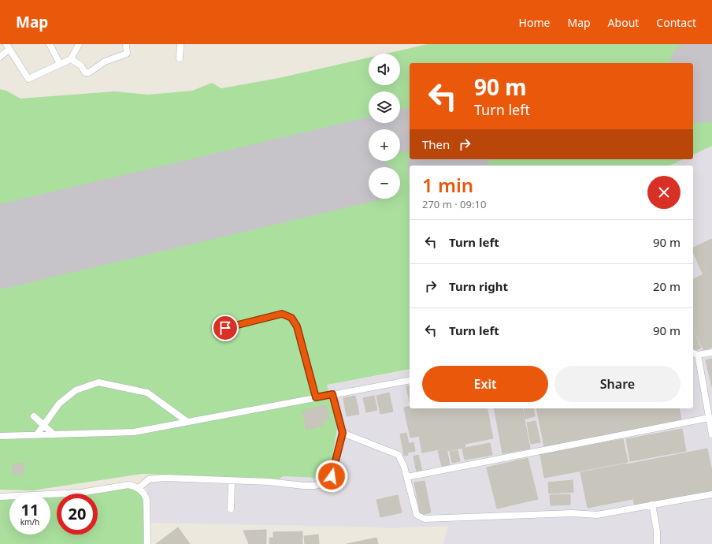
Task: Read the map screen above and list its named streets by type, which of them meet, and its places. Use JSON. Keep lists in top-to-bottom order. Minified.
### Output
{"page":{"header":"Map","nav":["Home","Map","About","Contact"],"map_buttons":["+","−"],"turn":["90 m","Turn left"],"then":"Then","heading":["1 min","270 m · 09:10"],"list":[{"name":"Turn left","value":"90 m"},{"name":"Turn right","value":"20 m"},{"name":"Turn left","value":"90 m"}],"buttons":["Exit","Share"],"speed":"11 km/h","limit":"20"}}
